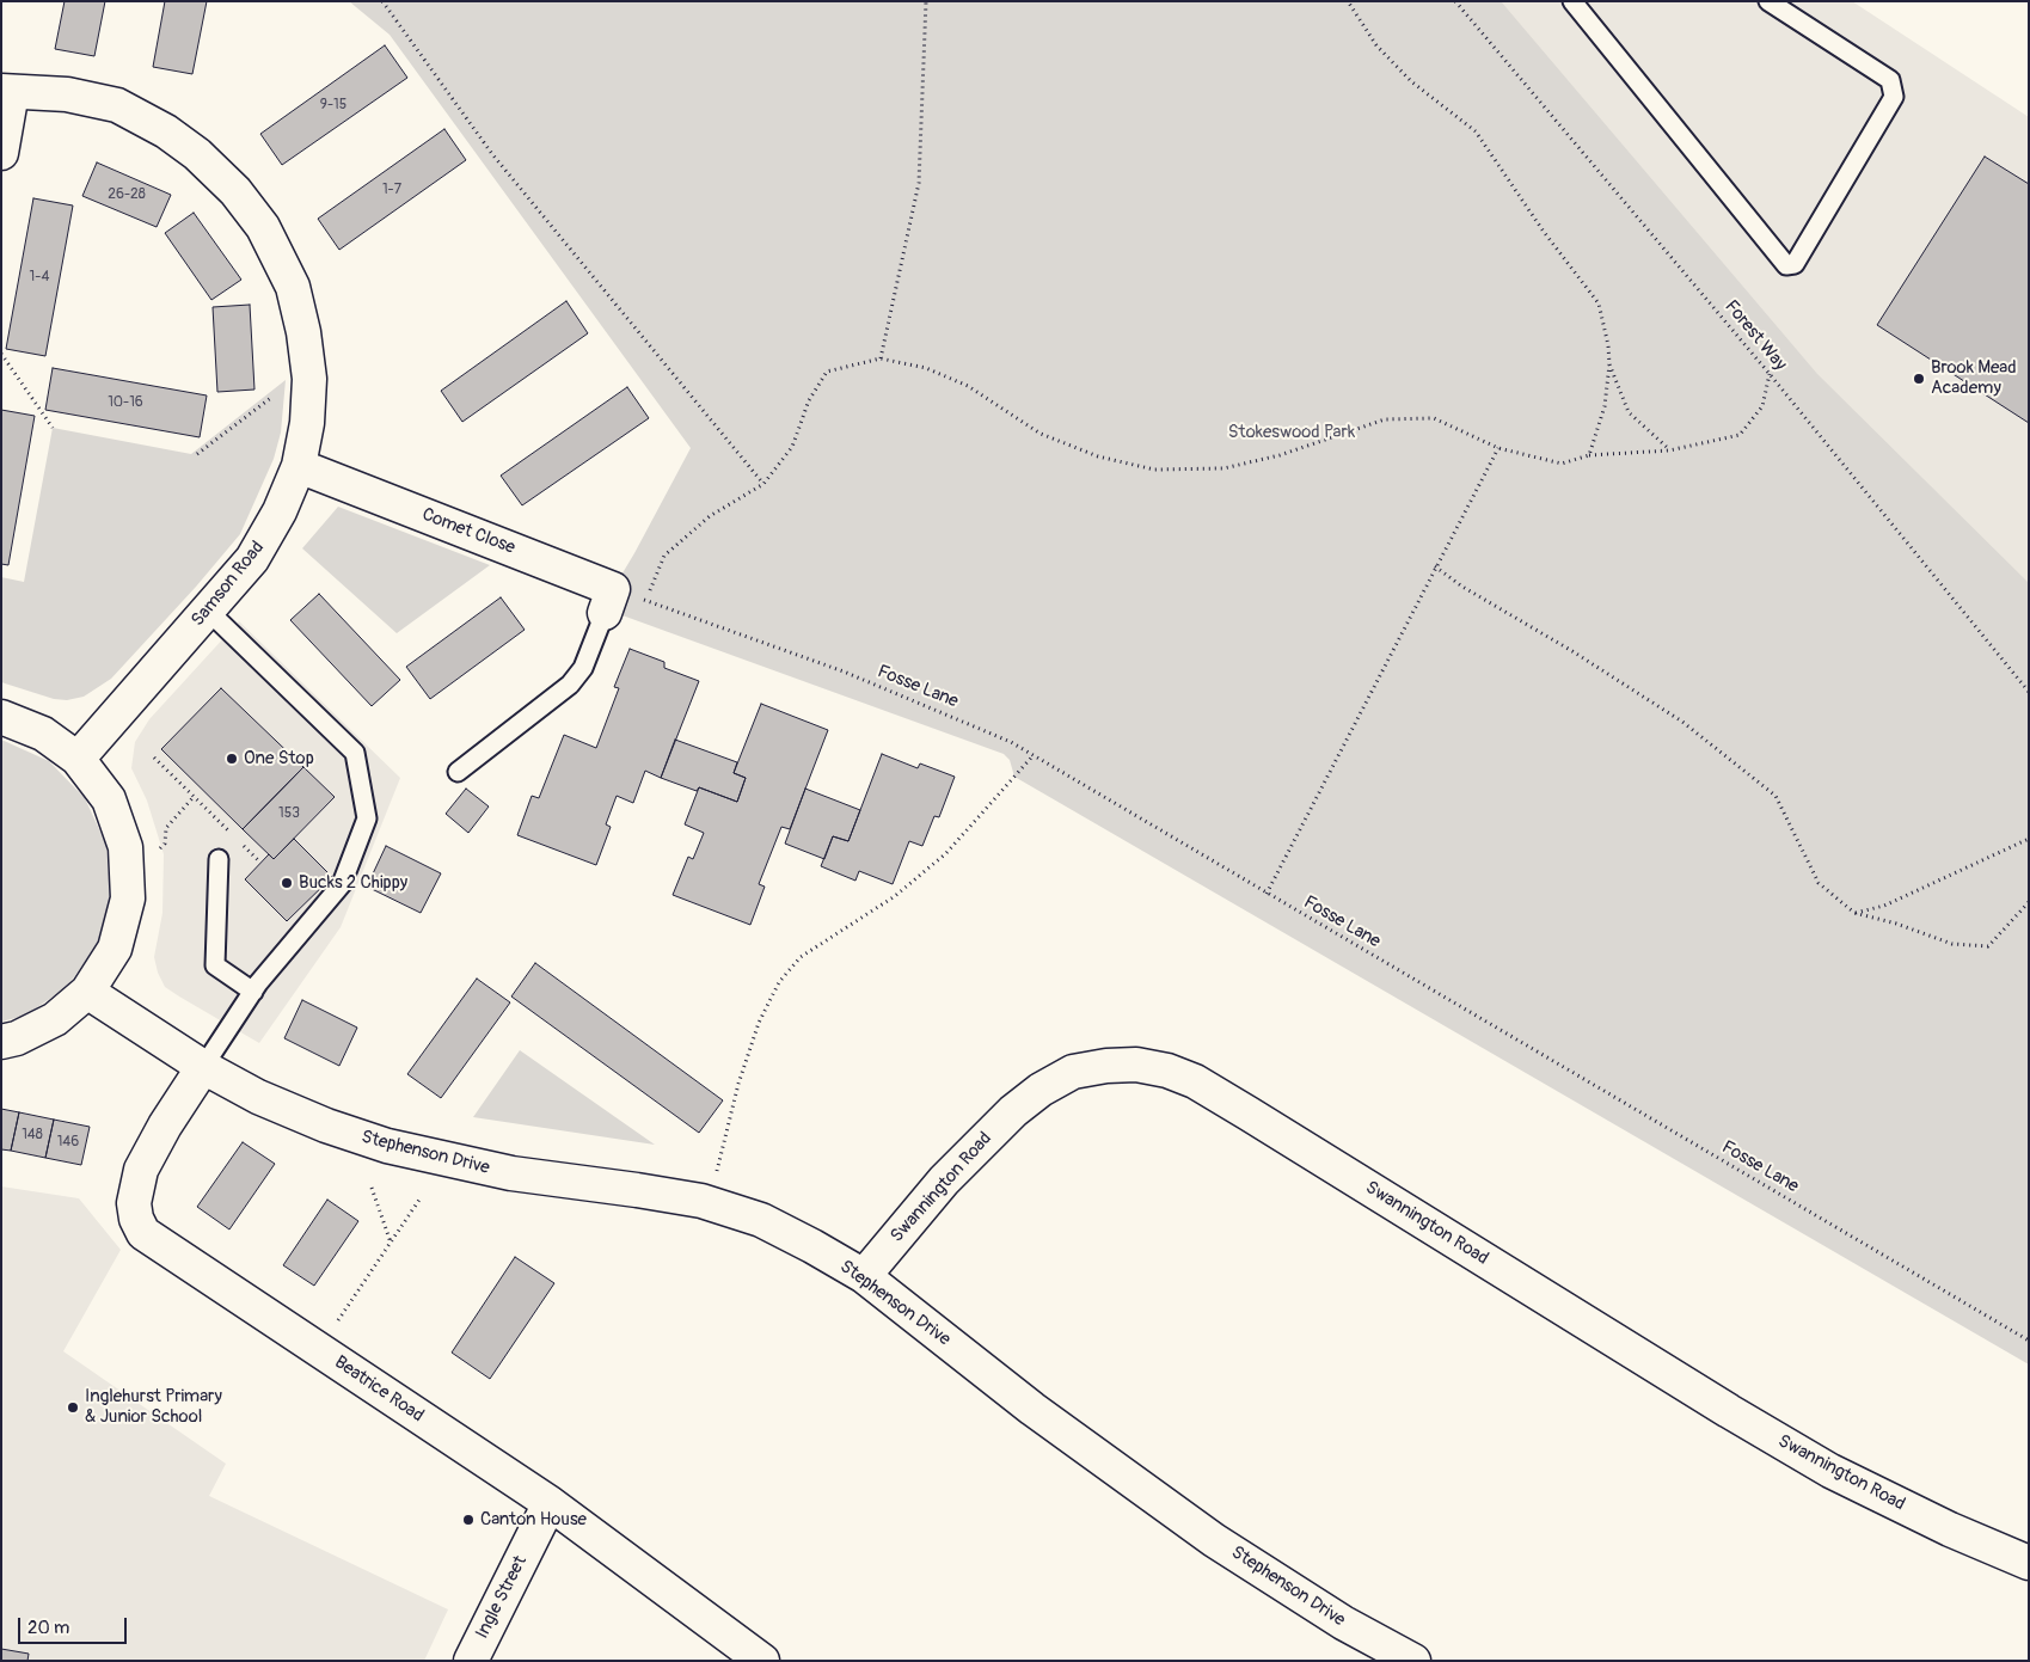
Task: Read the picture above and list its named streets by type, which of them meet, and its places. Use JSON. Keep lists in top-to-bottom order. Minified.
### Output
{"streets":{"street":["Comet Close","Samson Road","Stephenson Drive","Swannington Road","Beatrice Road","Ingle Street"],"path":["Forest Way","Fosse Lane"]},"crossings":[["Comet Close","Samson Road"],["Comet Close","Fosse Lane"],["Stephenson Drive","Swannington Road"],["Stephenson Drive","Beatrice Road"],["Beatrice Road","Ingle Street"]],"parks":["Stokeswood Park"],"places":["Brook Mead Academy","One Stop","Bucks 2 Chippy","Inglehurst Primary & Junior School","Canton House"],"house_numbers":["9-15","1-7","26-28","1-4","10-16","153","148","146"],"scale_bar":"20 m"}
